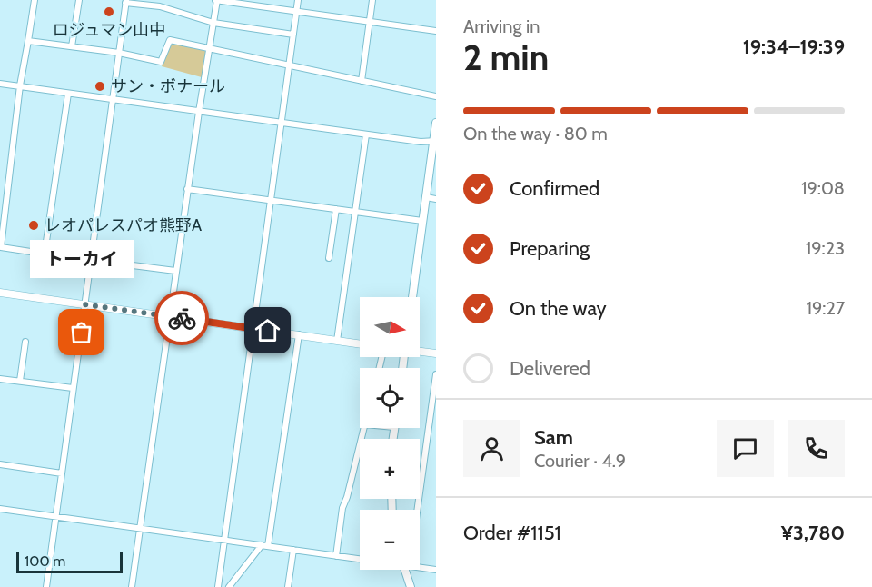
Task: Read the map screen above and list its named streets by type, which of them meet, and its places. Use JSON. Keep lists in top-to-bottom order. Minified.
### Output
{"places":["ロジュマン山中","サン・ボナール","レオパレスパオ熊野A","トーカイ"],"scale_bar":"100 m","north":"right","page":{"heading":["2 min","Arriving in","19:34–19:39"],"panel":["Sam","Courier · 4.9","Order #1151","¥3,780"],"bar":"On the way · 80 m","list":[["Confirmed","19:08"],["Preparing","19:23"],["On the way","19:27"],"Delivered"],"bubble":"トーカイ","map_buttons":["+","−"],"scale":"100 m"}}
